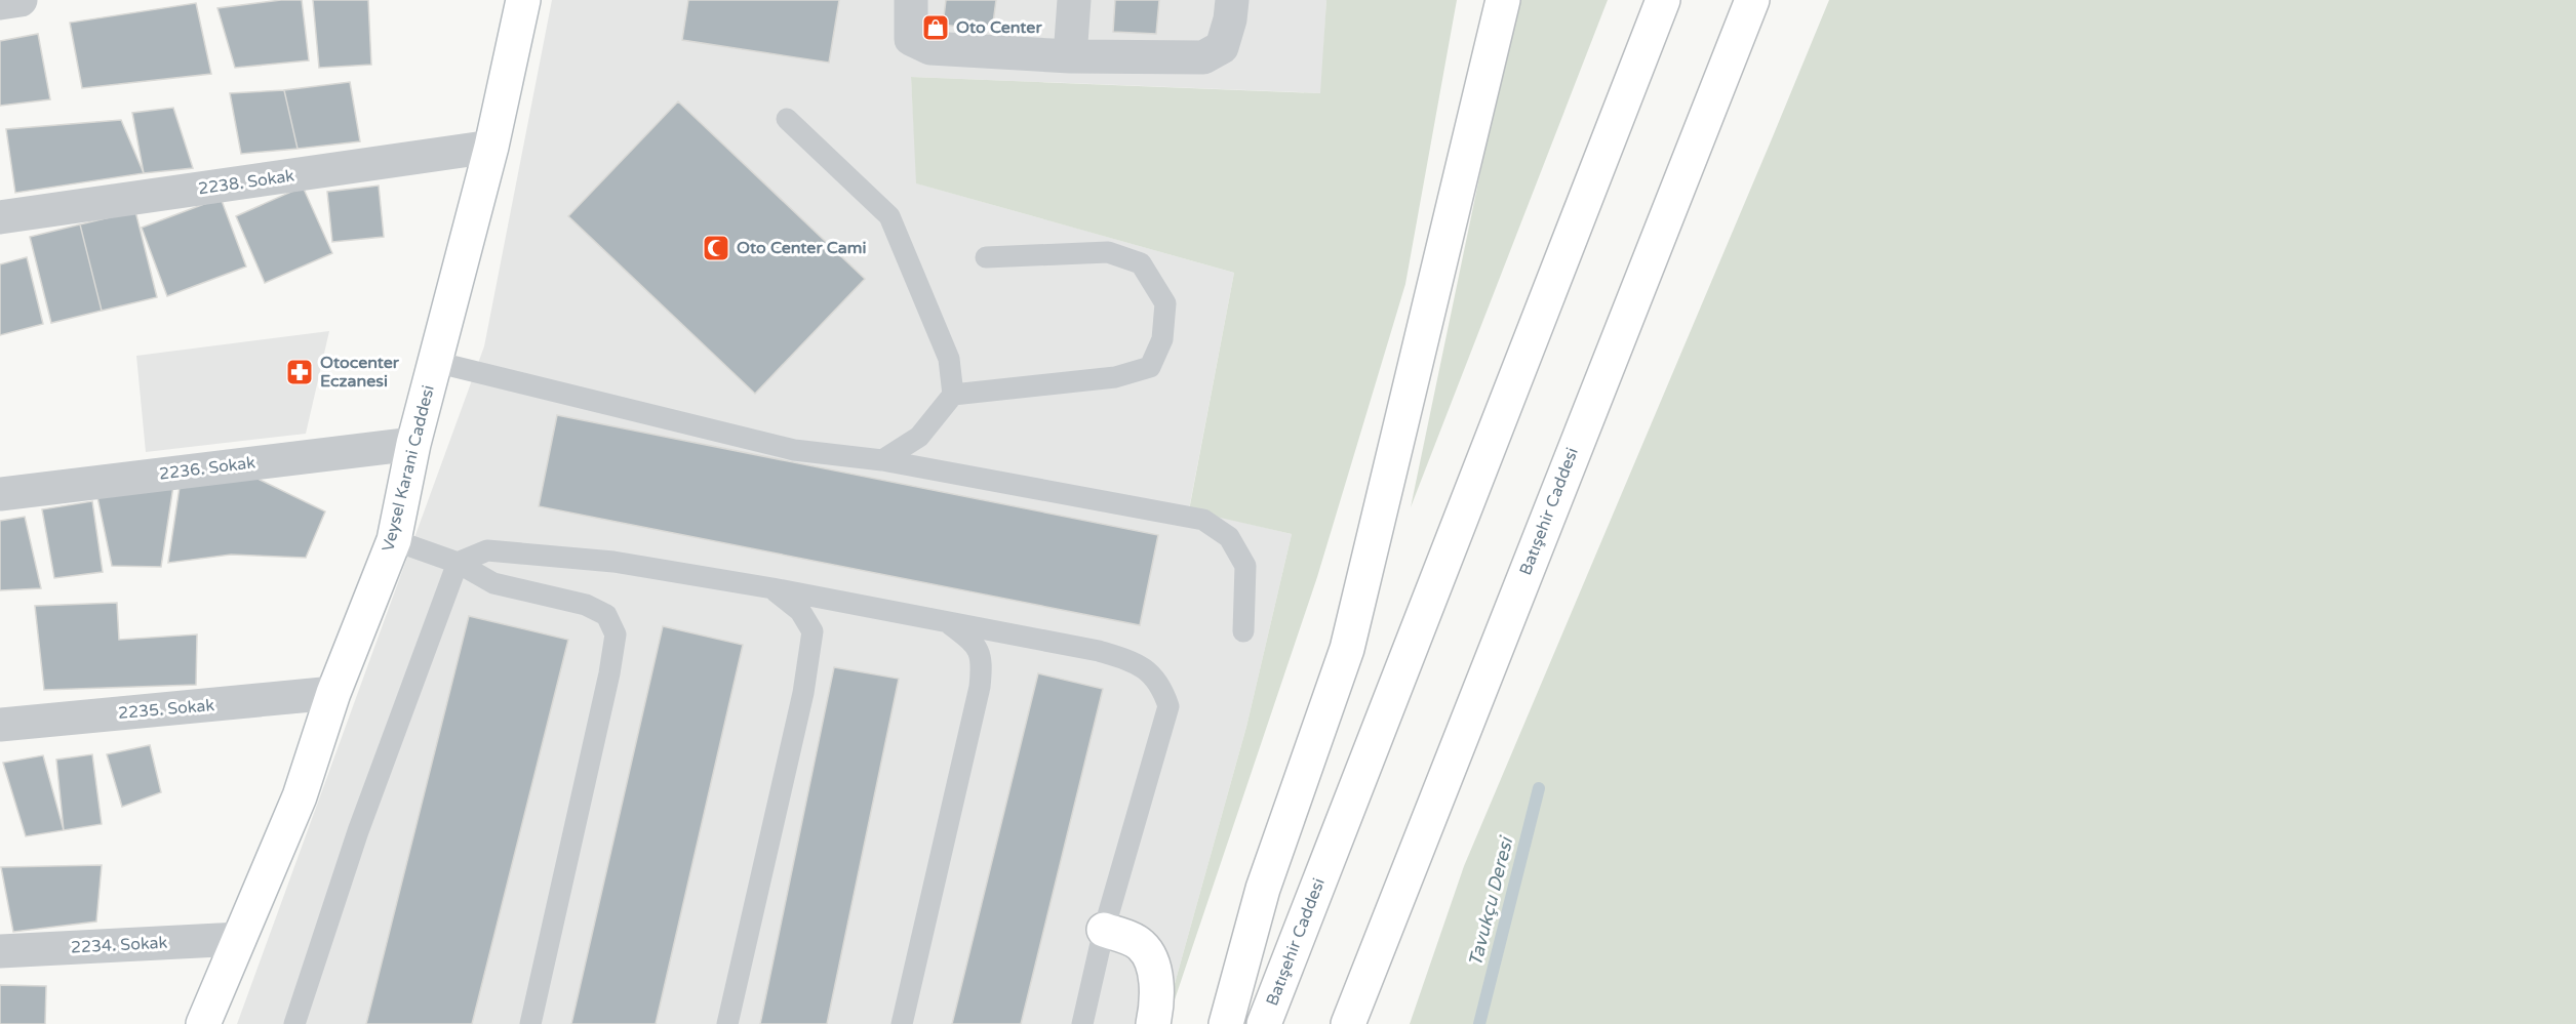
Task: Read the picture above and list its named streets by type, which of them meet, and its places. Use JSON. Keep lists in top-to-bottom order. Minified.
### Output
{"streets":{"main road":["Veysel Karani Caddesi","Batışehir Caddesi"],"street":["2238. Sokak","2236. Sokak","2235. Sokak","2234. Sokak"]},"crossings":[["2238. Sokak","Veysel Karani Caddesi"],["2236. Sokak","Veysel Karani Caddesi"],["Veysel Karani Caddesi","2235. Sokak"],["Veysel Karani Caddesi","2234. Sokak"]],"water":["Tavukçu Deresi"],"places":{"shop":["Oto Center"],"mosque":["Oto Center Cami"],"pharmacy":["Otocenter Eczanesi"]}}
